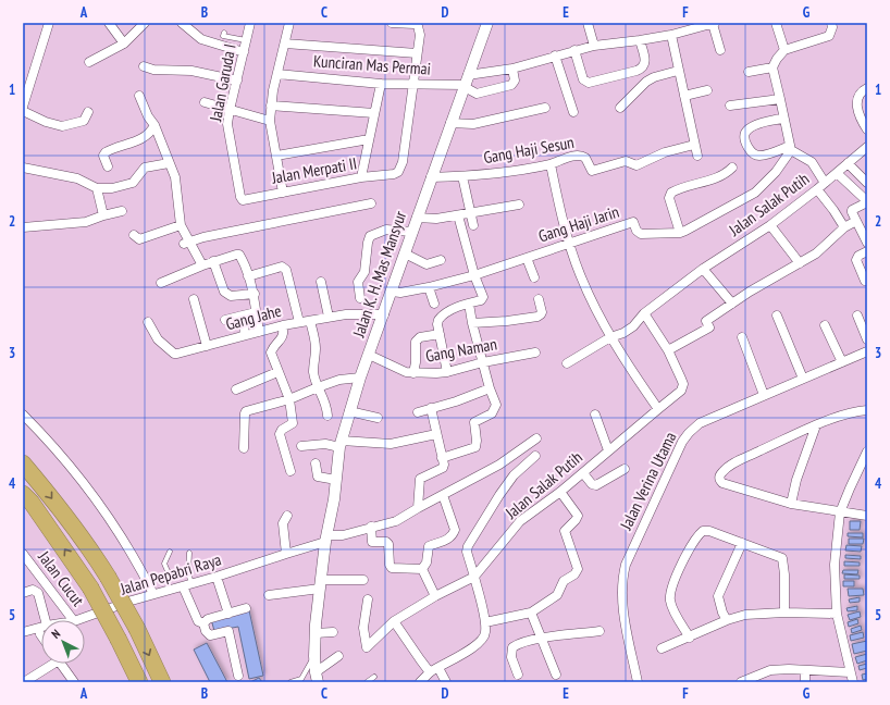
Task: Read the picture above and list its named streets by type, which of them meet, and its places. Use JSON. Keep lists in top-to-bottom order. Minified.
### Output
{"streets":{"street":["Kunciran Mas Permai","Jalan Garuda I","Gang Haji Sesun","Jalan Merpati II","Jalan Salak Putih","Gang Haji Jarin","Jalan K. H. Mas Mansyur","Gang Jahe","Gang Naman","Jalan Verina Utama","Jalan Pepabri Raya","Jalan Cucut"]},"crossings":[["Kunciran Mas Permai","Jalan Merpati II"],["Kunciran Mas Permai","Jalan K. H. Mas Mansyur"],["Jalan Garuda I","Jalan Merpati II"],["Gang Haji Sesun","Jalan K. H. Mas Mansyur"],["Gang Haji Jarin","Jalan K. H. Mas Mansyur"],["Jalan K. H. Mas Mansyur","Gang Jahe"],["Jalan K. H. Mas Mansyur","Gang Naman"],["Jalan K. H. Mas Mansyur","Jalan Pepabri Raya"]],"north":"top left","grid":{"columns":["A","B","C","D","E","F","G"],"rows":["1","2","3","4","5"]}}
